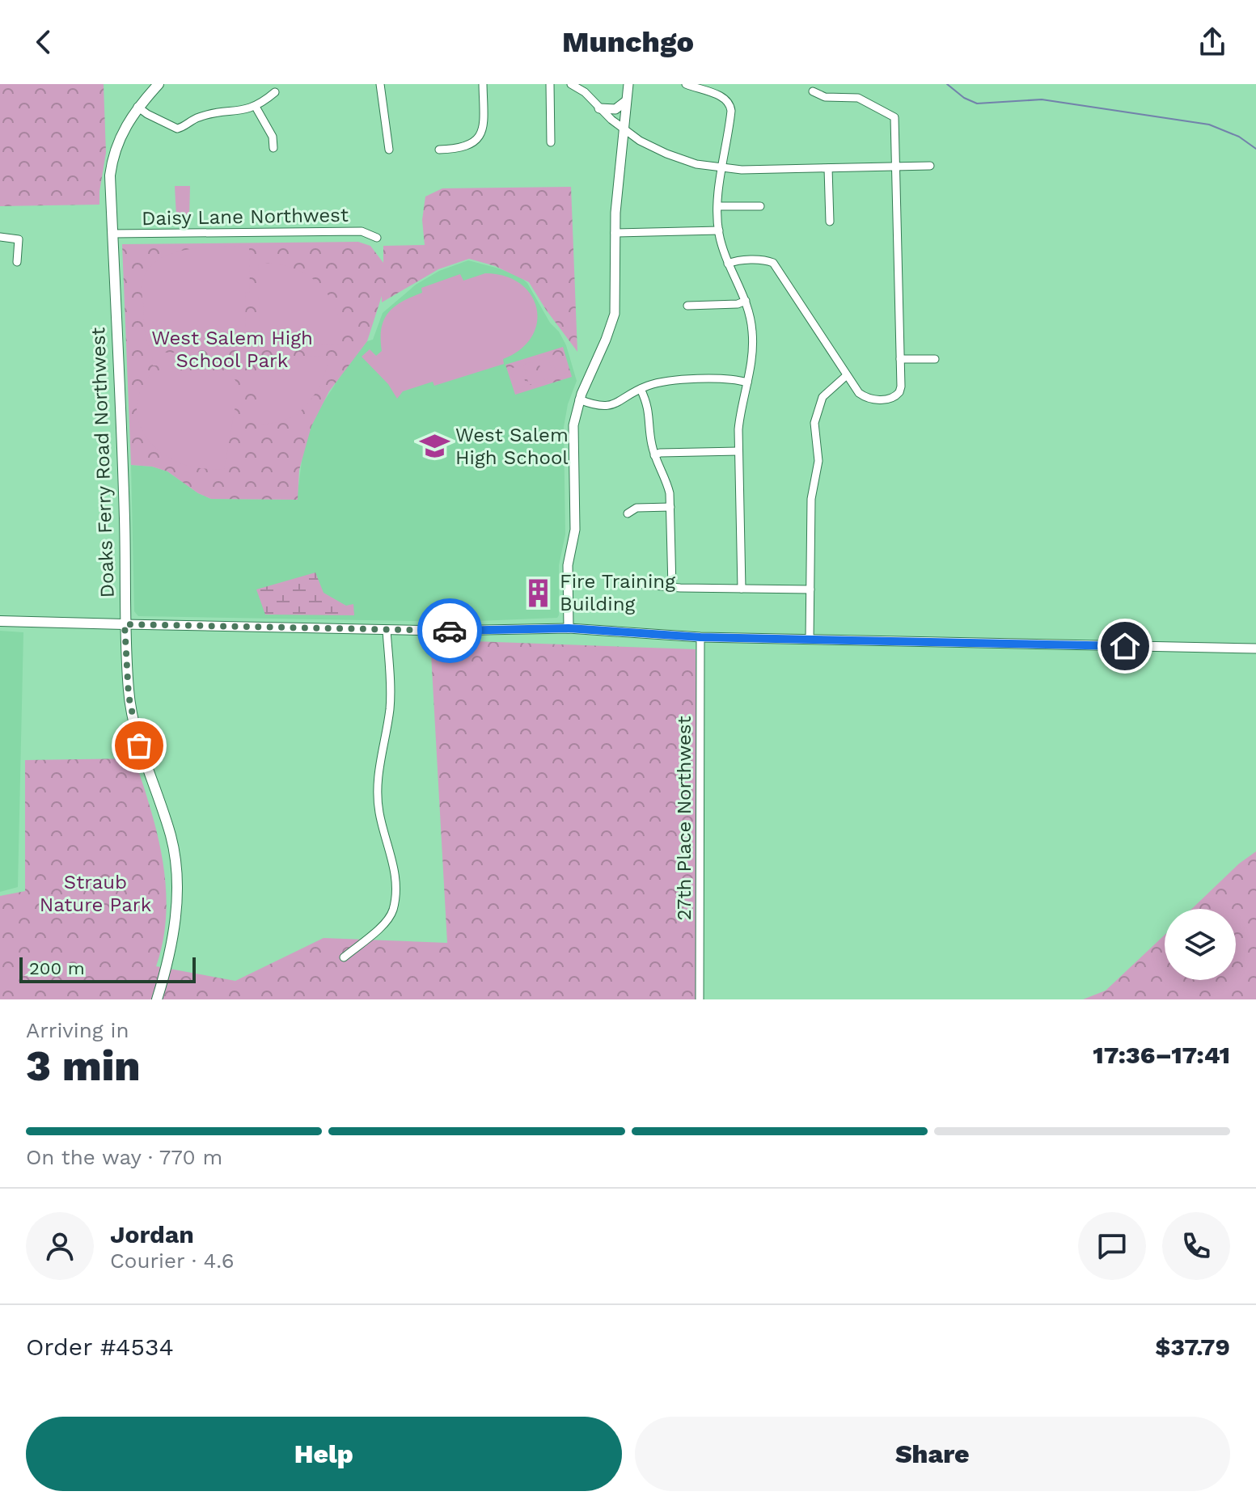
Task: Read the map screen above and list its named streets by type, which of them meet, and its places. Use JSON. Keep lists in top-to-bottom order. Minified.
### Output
{"streets":{"main road":["Doaks Ferry Road Northwest"],"street":["Daisy Lane Northwest","27th Place Northwest"]},"crossings":[["Daisy Lane Northwest","Doaks Ferry Road Northwest"]],"parks":["West Salem High School Park","Straub Nature Park"],"places":{"school or university":["West Salem High School"],"building":["Fire Training Building"]},"scale_bar":"200 m","page":{"header":"Munchgo","scale":"200 m","heading":["3 min","Arriving in","17:36–17:41"],"panel":["Jordan","Courier · 4.6","Order #4534","$37.79"],"bar":"On the way · 770 m","buttons":["Help","Share"]}}
